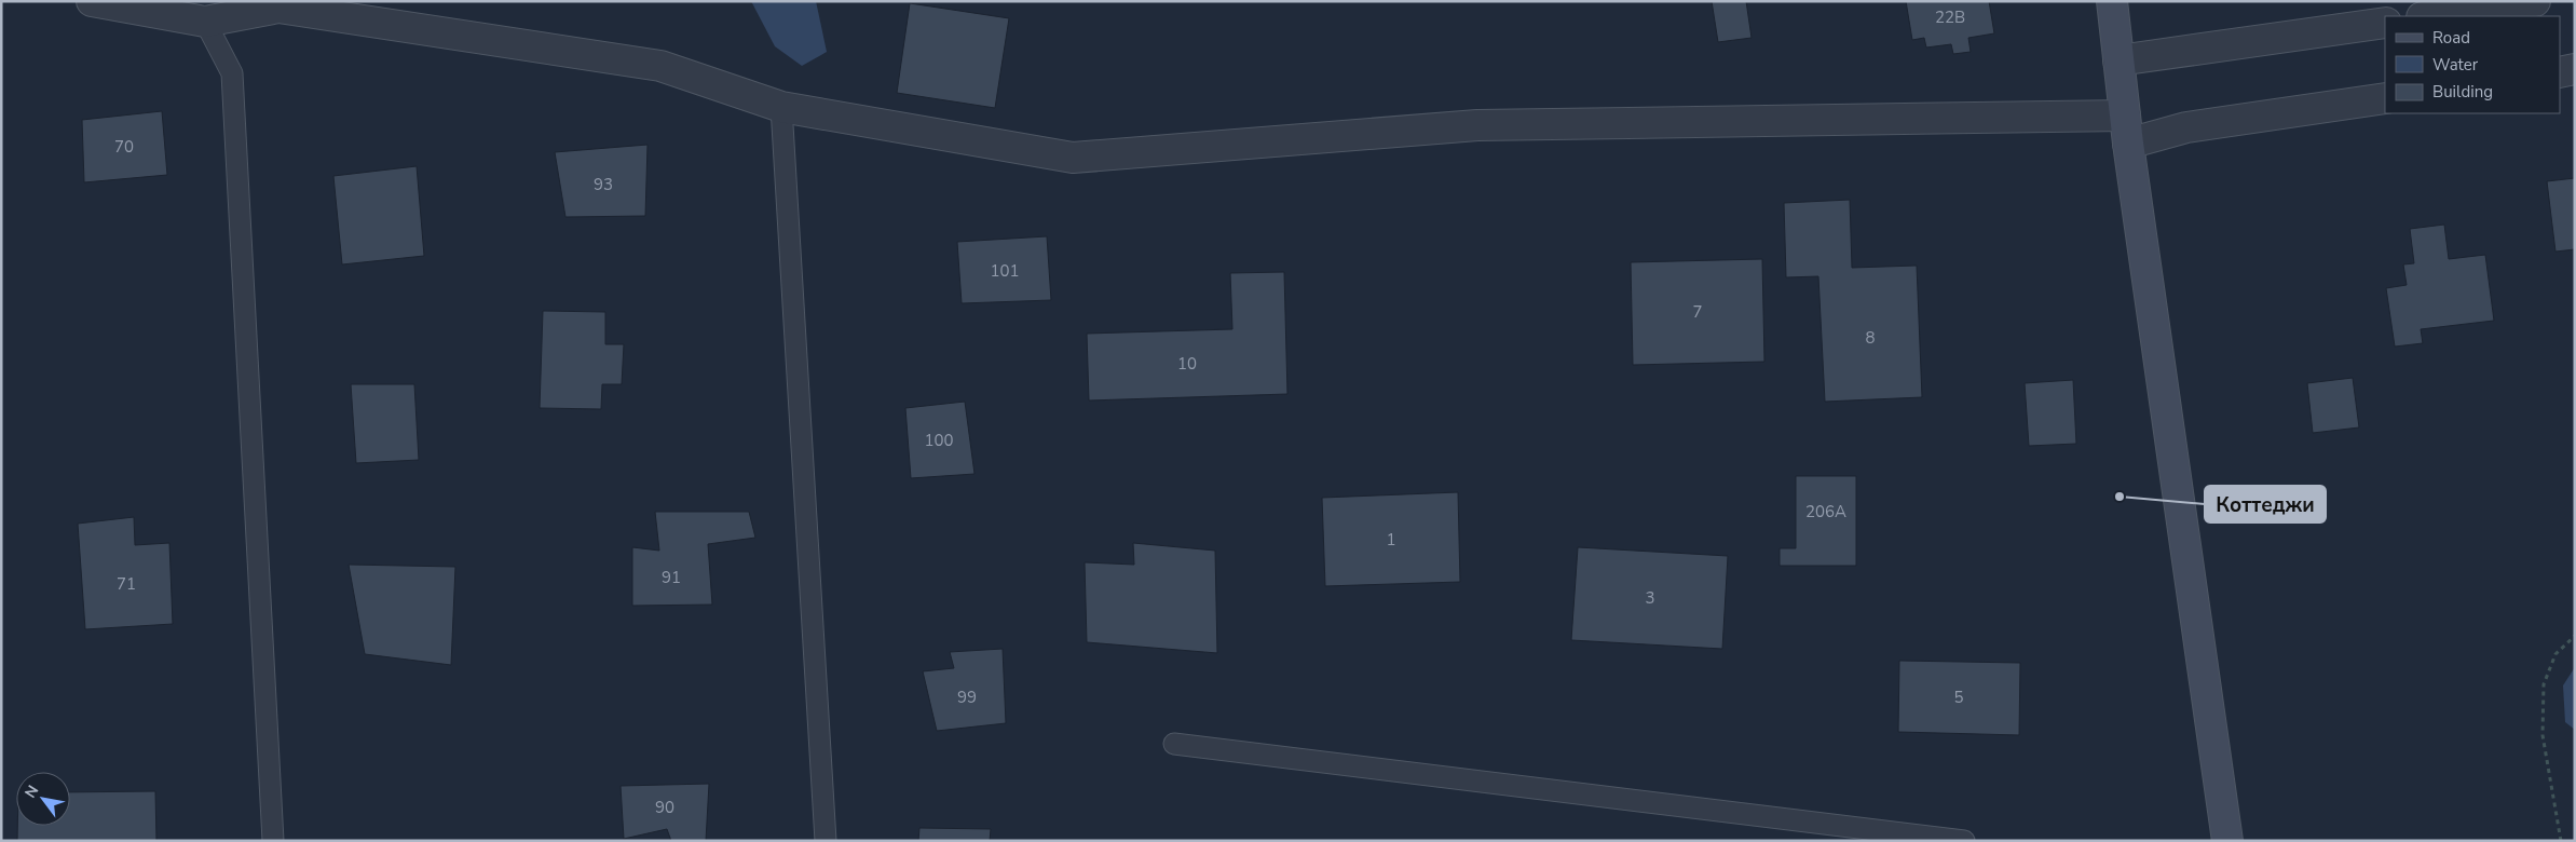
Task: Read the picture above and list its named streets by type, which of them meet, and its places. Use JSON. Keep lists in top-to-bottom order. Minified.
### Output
{"places":["Коттеджи"],"house_numbers":["22В","70","93","101","7","8","10","100","206А","1","91","71","3","99","5","90"],"legend":["Road","Water","Building"],"north":"top left"}
